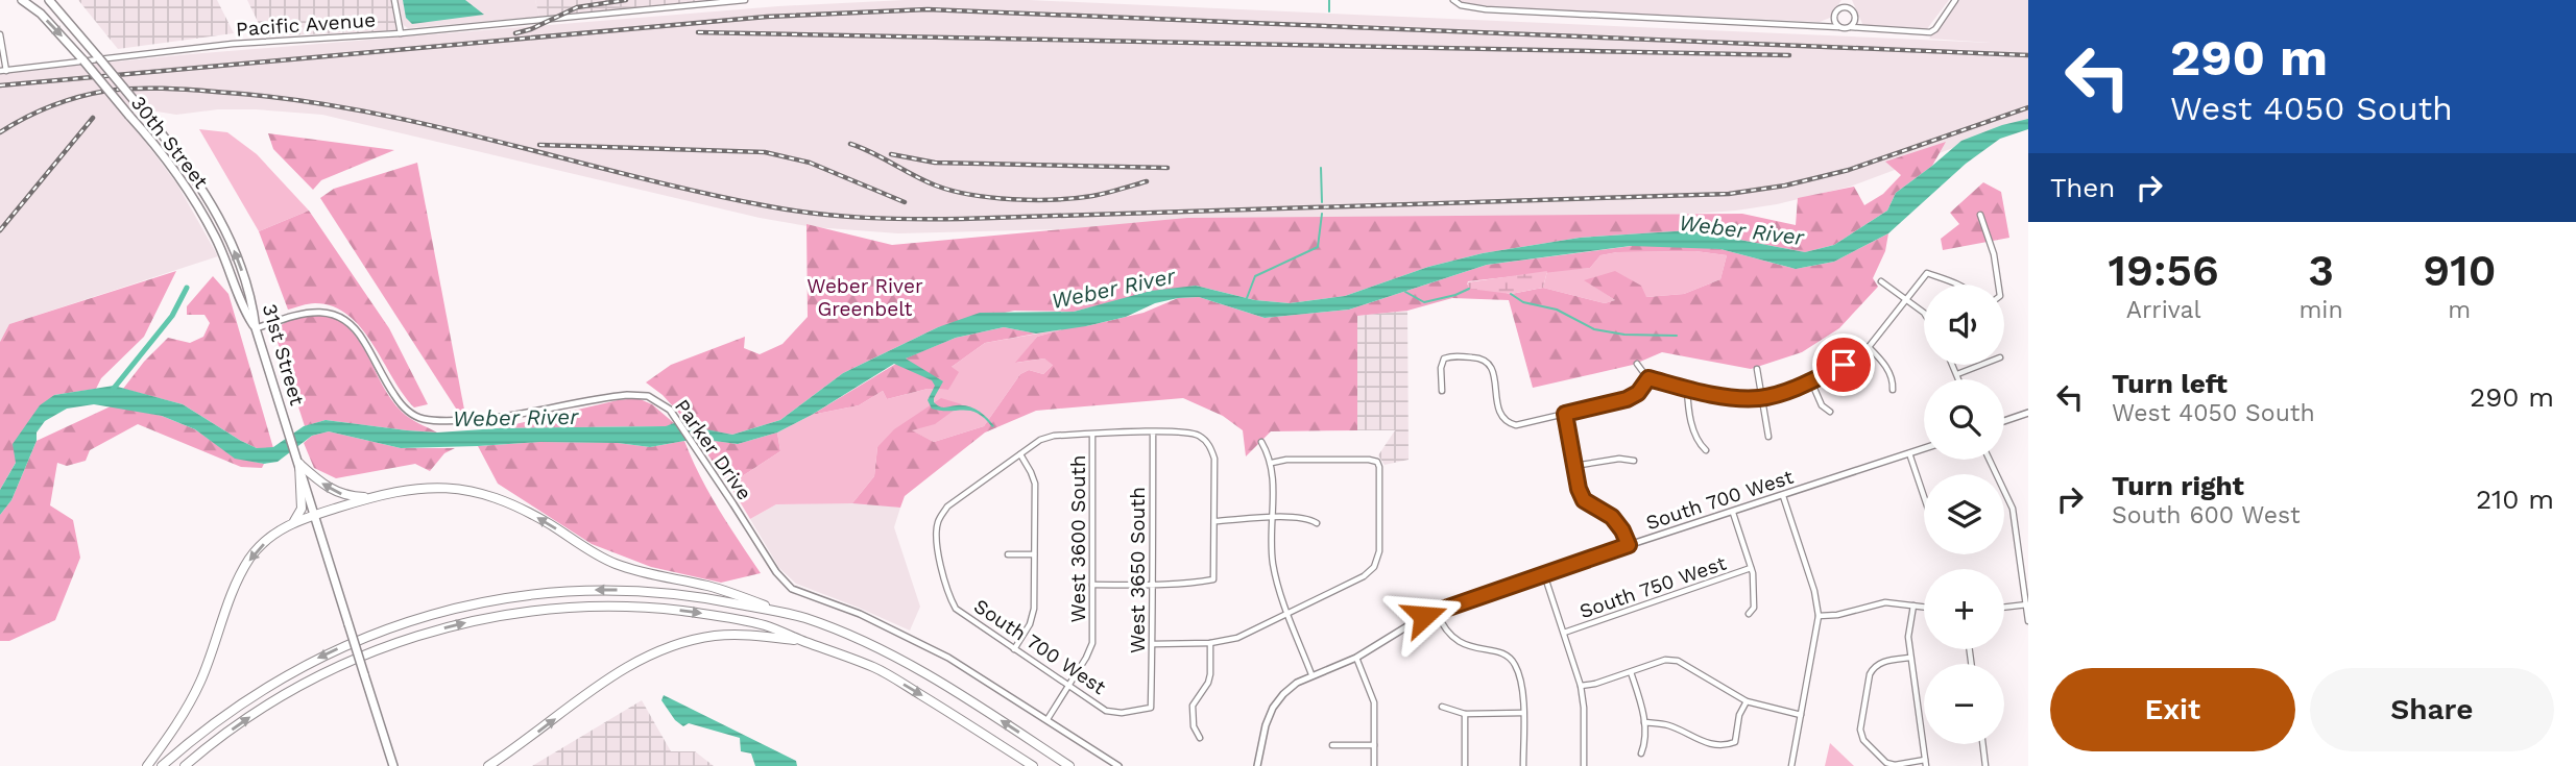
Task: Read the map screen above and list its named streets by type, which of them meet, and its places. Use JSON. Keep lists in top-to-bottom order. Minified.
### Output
{"streets":{"main road":["30th Street","31st Street"],"street":["Pacific Avenue","Parker Drive","South 700 West","West 3600 South","West 3650 South","South 750 West"]},"crossings":[["30th Street","31st Street"],["30th Street","Parker Drive"],["31st Street","Parker Drive"],["Parker Drive","West 3600 South"],["South 700 West","West 3600 South"],["South 700 West","West 3650 South"]],"one_way":["30th Street","31st Street"],"water":["Weber River"],"parks":["Weber River Greenbelt"],"page":{"turn":["290 m","West 4050 South"],"then":"Then","eta":["19:56","Arrival","3","min","910","m"],"map_buttons":["+","−"],"list":[{"name":"Turn left","note":"West 4050 South","value":"290 m"},{"name":"Turn right","note":"South 600 West","value":"210 m"}],"buttons":["Exit","Share"]}}
